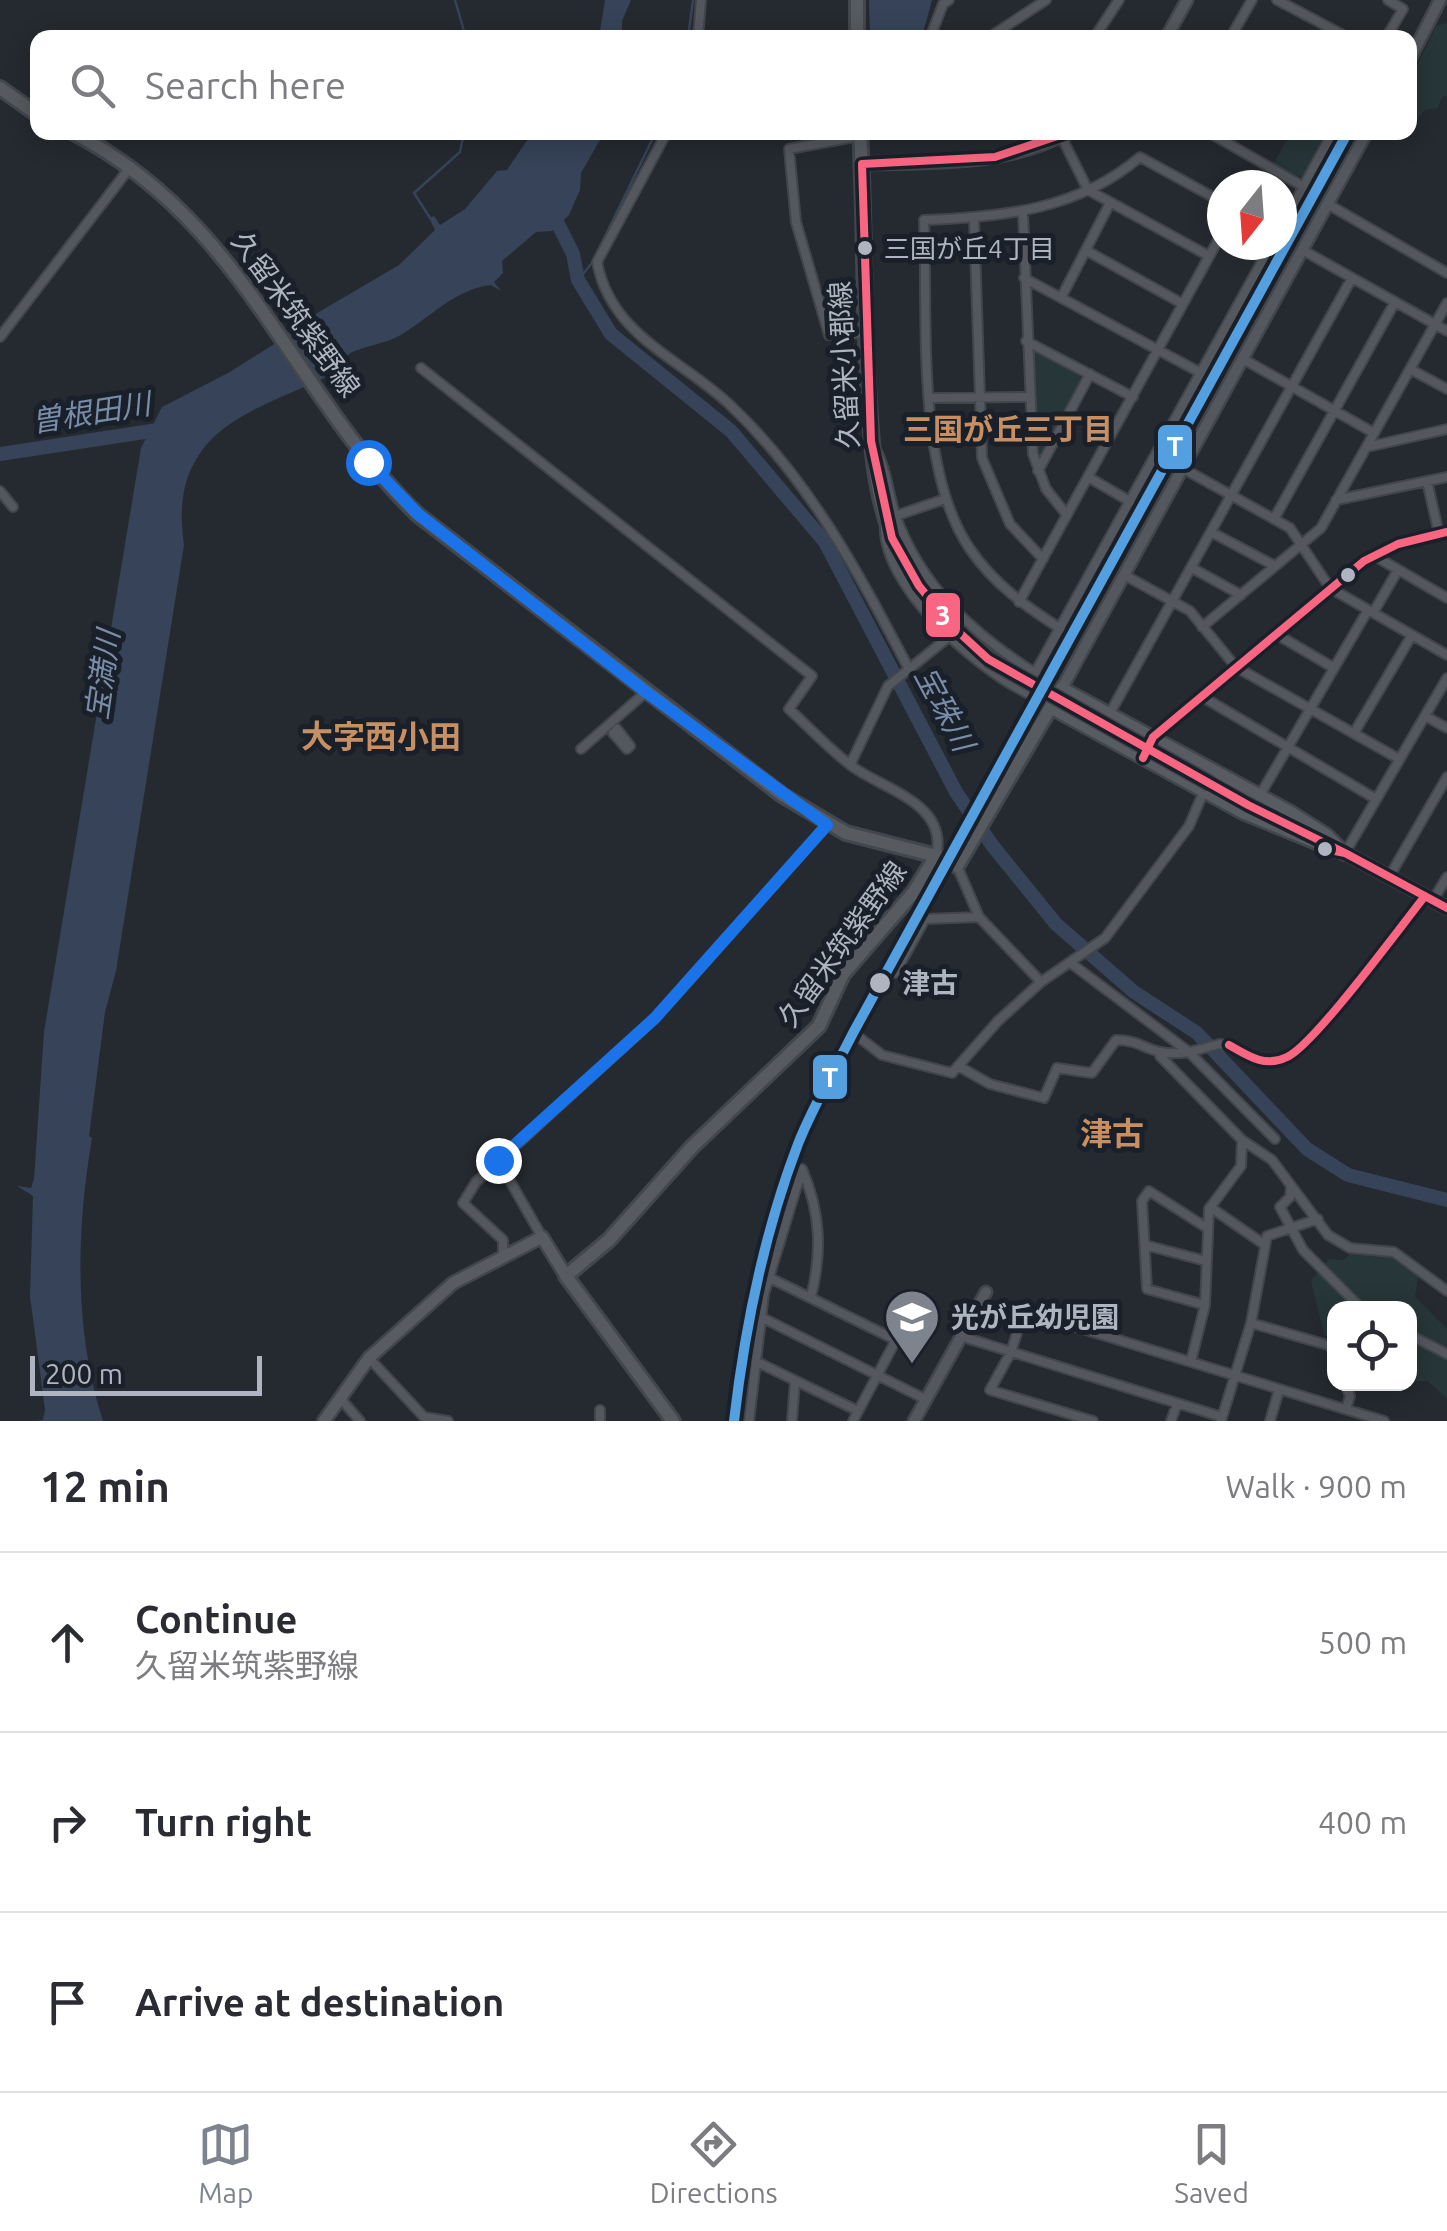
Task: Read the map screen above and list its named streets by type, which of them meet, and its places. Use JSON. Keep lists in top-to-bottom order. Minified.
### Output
{"streets":{"main road":["久留米筑紫野線","久留米小郡線"]},"districts":["三国が丘三丁目","大字西小田","津古"],"water":["曽根田川","宝満川","宝珠川"],"places":{"other":["三国が丘4丁目","津古"],"school or university":["光が丘幼児園"]},"lines":["transit line T","transit line 3"],"scale_bar":"200 m","north":"bottom","page":{"search":"Search here","scale":"200 m","heading":["12 min","Walk · 900 m"],"list":[["Continue","久留米筑紫野線","500 m"],["Turn right","400 m"],"Arrive at destination"],"nav":["Map","Directions","Saved"]}}
